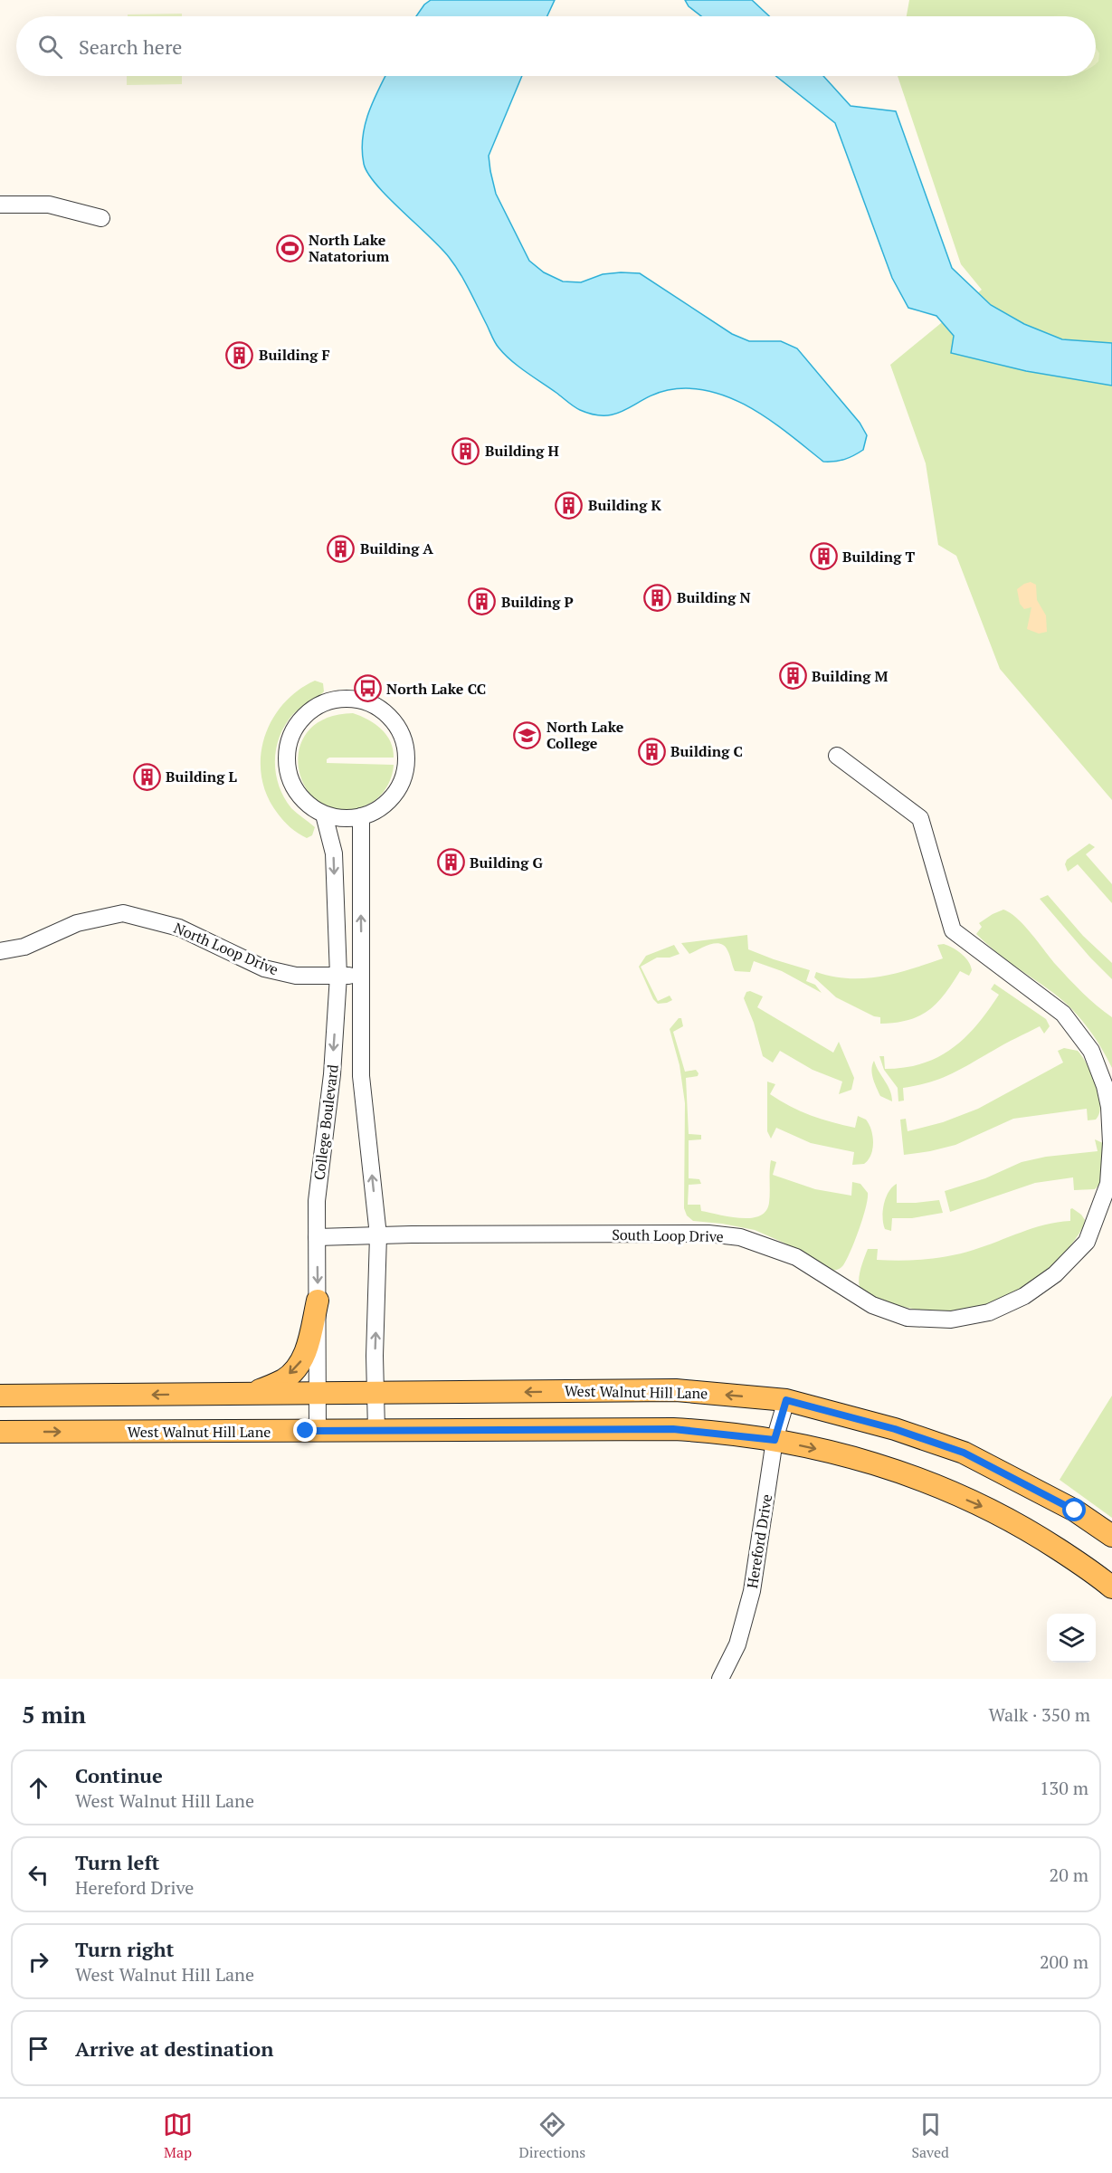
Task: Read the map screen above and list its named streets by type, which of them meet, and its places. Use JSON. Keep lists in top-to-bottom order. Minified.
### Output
{"streets":{"main road":["West Walnut Hill Lane"],"street":["North Loop Drive","College Boulevard","South Loop Drive","Hereford Drive"]},"crossings":[["North Loop Drive","College Boulevard"],["College Boulevard","South Loop Drive"],["College Boulevard","West Walnut Hill Lane"],["West Walnut Hill Lane","Hereford Drive"]],"places":{"sports":["North Lake Natatorium"],"building":["Building F","Building H","Building K","Building A","Building T","Building N","Building P","Building M","Building C","Building L","Building G"],"bus stop":["North Lake CC"],"school or university":["North Lake College"]},"page":{"search":"Search here","heading":["5 min","Walk · 350 m"],"list":[["Continue","West Walnut Hill Lane","130 m"],["Turn left","Hereford Drive","20 m"],["Turn right","West Walnut Hill Lane","200 m"],"Arrive at destination"],"nav":["Map","Directions","Saved"]}}
